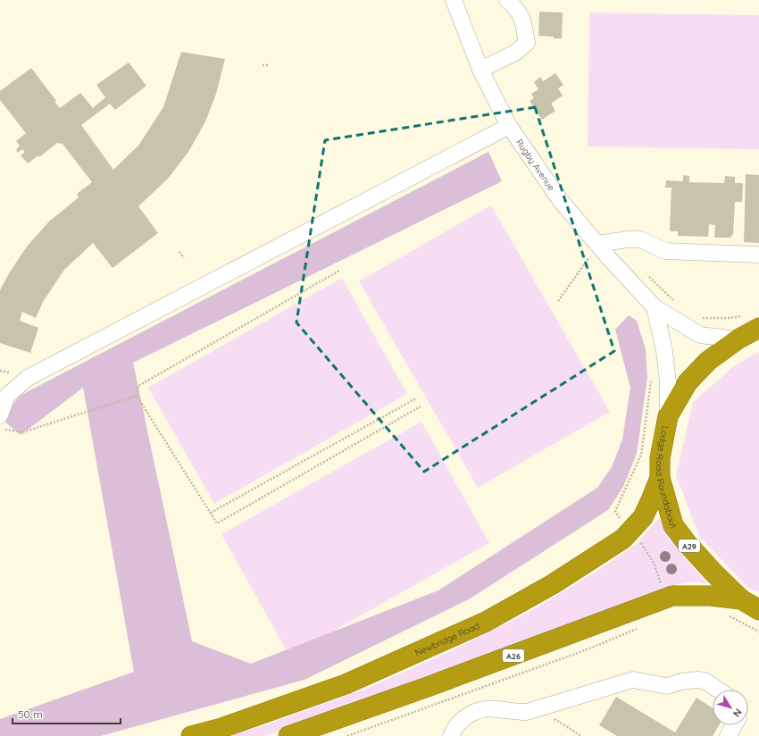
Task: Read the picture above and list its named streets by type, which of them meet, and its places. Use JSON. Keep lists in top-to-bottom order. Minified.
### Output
{"streets":{"highway":["Lodge Road Roundabout","A29","Newbridge Road","A26"],"street":["Rugby Avenue"]},"crossings":[["Rugby Avenue","Lodge Road Roundabout"],["Lodge Road Roundabout","Newbridge Road"],["Lodge Road Roundabout","A26"]],"scale_bar":"50 m","north":"bottom right"}
